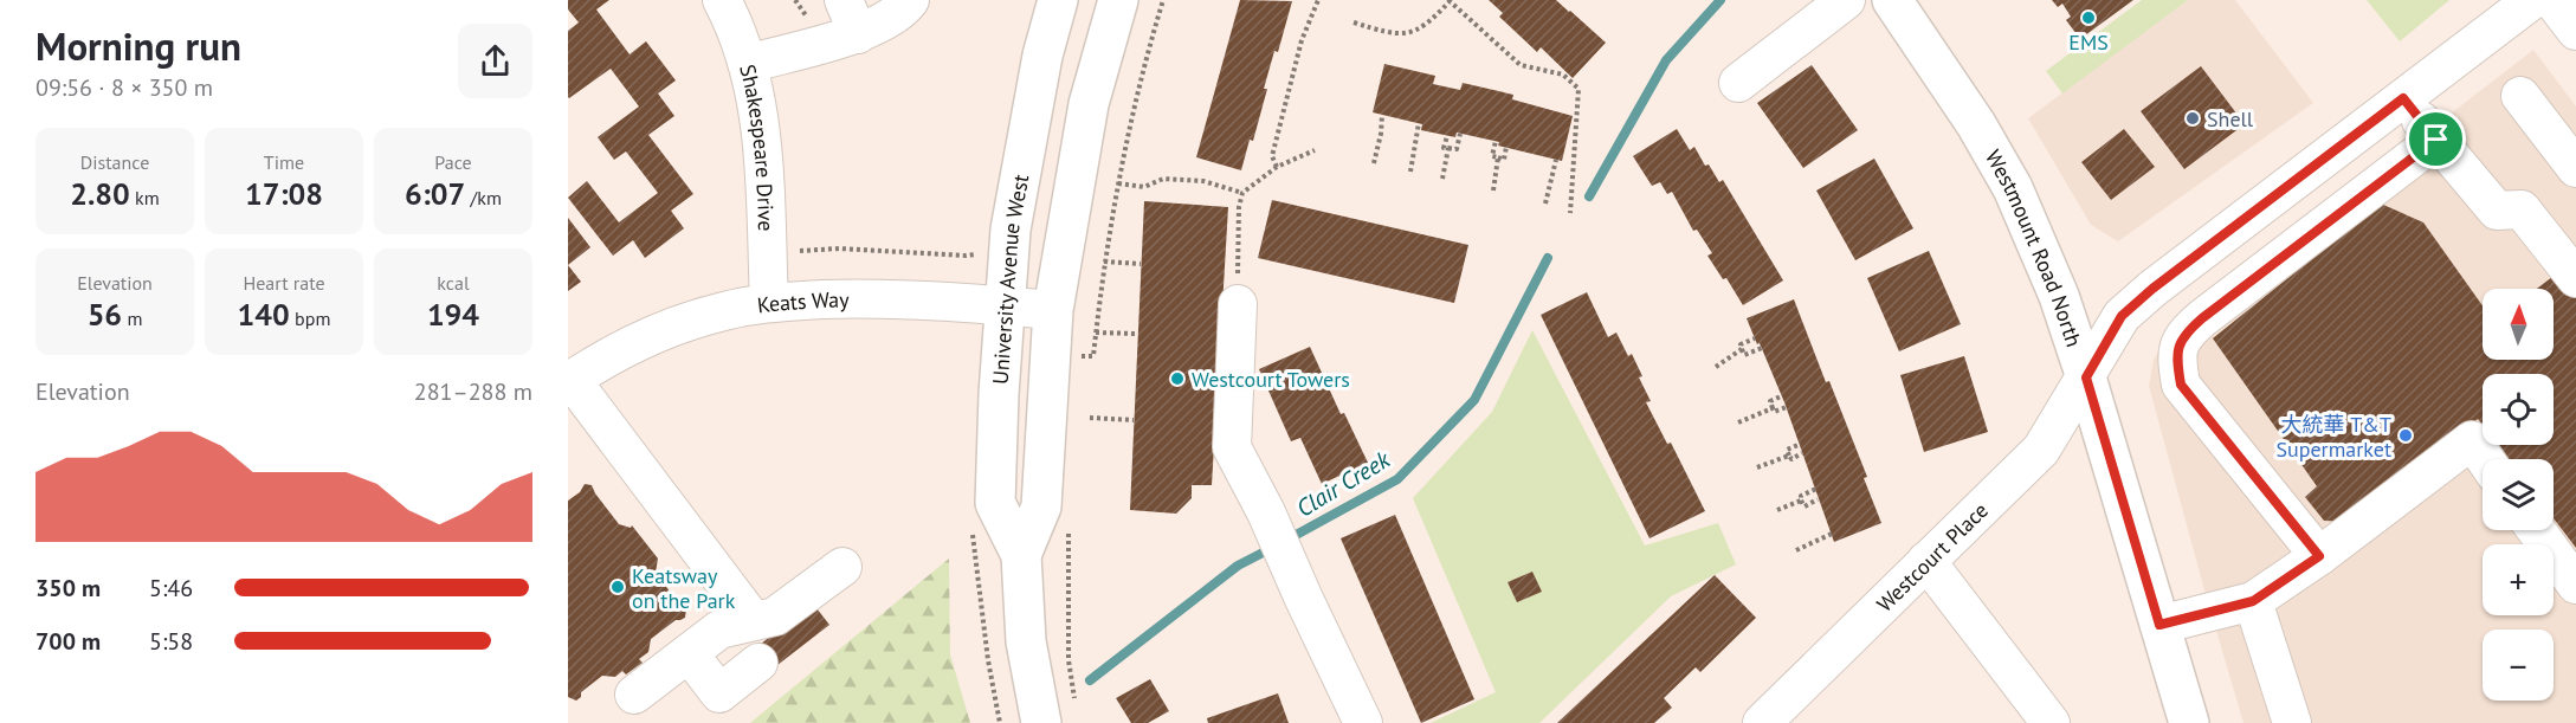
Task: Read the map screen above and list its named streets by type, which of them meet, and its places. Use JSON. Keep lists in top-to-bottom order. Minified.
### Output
{"streets":{"main road":["Westmount Road North","University Avenue West"],"street":["Shakespeare Drive","Keats Way","Westcourt Place"]},"crossings":[["Shakespeare Drive","Keats Way"],["Westmount Road North","Westcourt Place"],["University Avenue West","Keats Way"]],"water":["Clair Creek"],"places":["EMS","Shell","Westcourt Towers","大統華 T&T Supermarket","Keatsway on the Park"],"north":"top","page":{"heading":["Morning run","09:56 · 8 × 350 m"],"stats":[["Distance","2.80 km"],["Time","17:08"],["Pace","6:07 /km"],["Elevation","56 m"],["Heart rate","140 bpm"],["kcal","194"]],"map_buttons":["+","−"],"chart":["Elevation","281–288 m"],"list":[{"name":"350 m","note":"5:46"},{"name":"700 m","note":"5:58"}]}}
